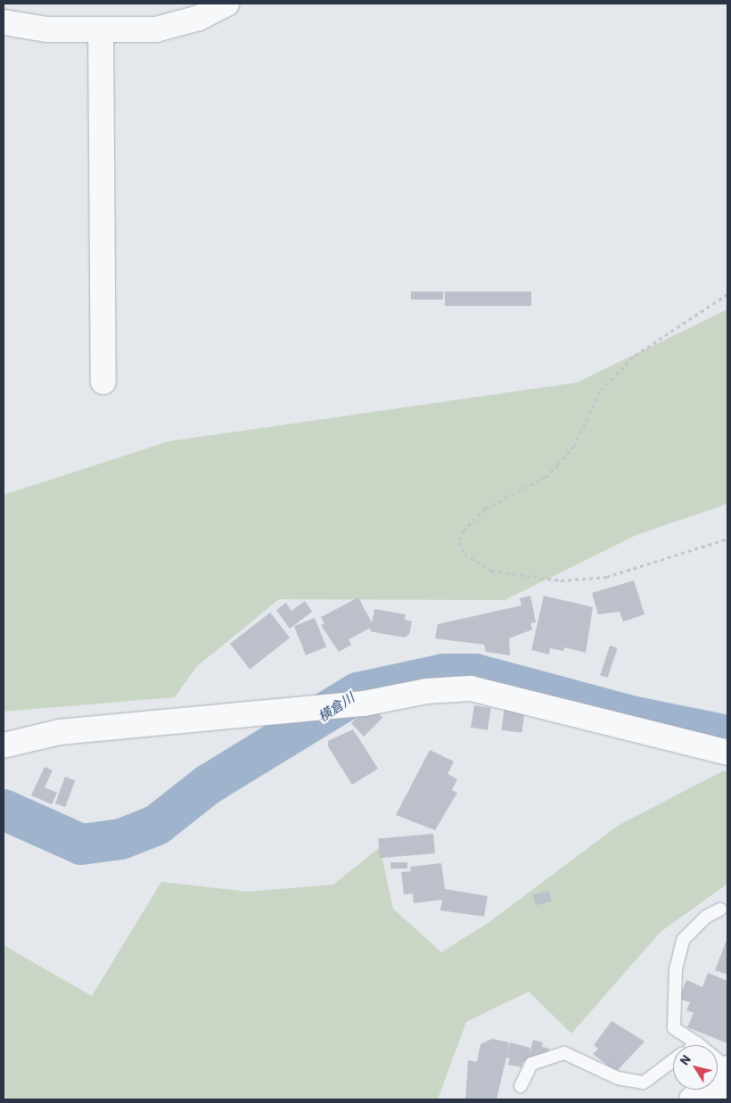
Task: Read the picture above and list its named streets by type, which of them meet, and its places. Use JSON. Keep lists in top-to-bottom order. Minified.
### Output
{"water":["横倉川"],"north":"top left"}
